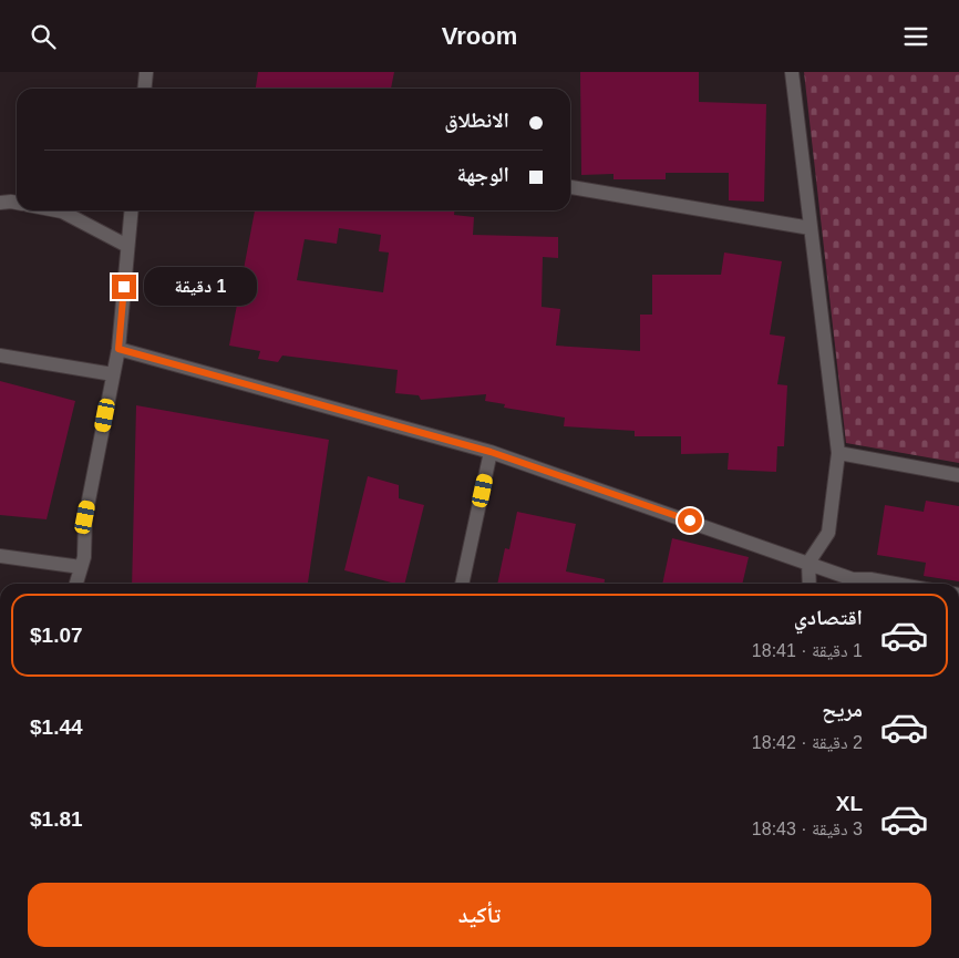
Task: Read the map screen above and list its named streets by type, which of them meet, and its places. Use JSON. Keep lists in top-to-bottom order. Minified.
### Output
{"page":{"header":"Vroom","banner":["الانطلاق","الوجهة"],"bubble":"1 دقيقة","list":[{"name":"اقتصادي","note":"1 دقيقة · 18:41","value":"$1.07"},{"name":"مريح","note":"2 دقيقة · 18:42","value":"$1.44"},{"name":"XL","note":"3 دقيقة · 18:43","value":"$1.81"}],"buttons":"تأكيد"}}
